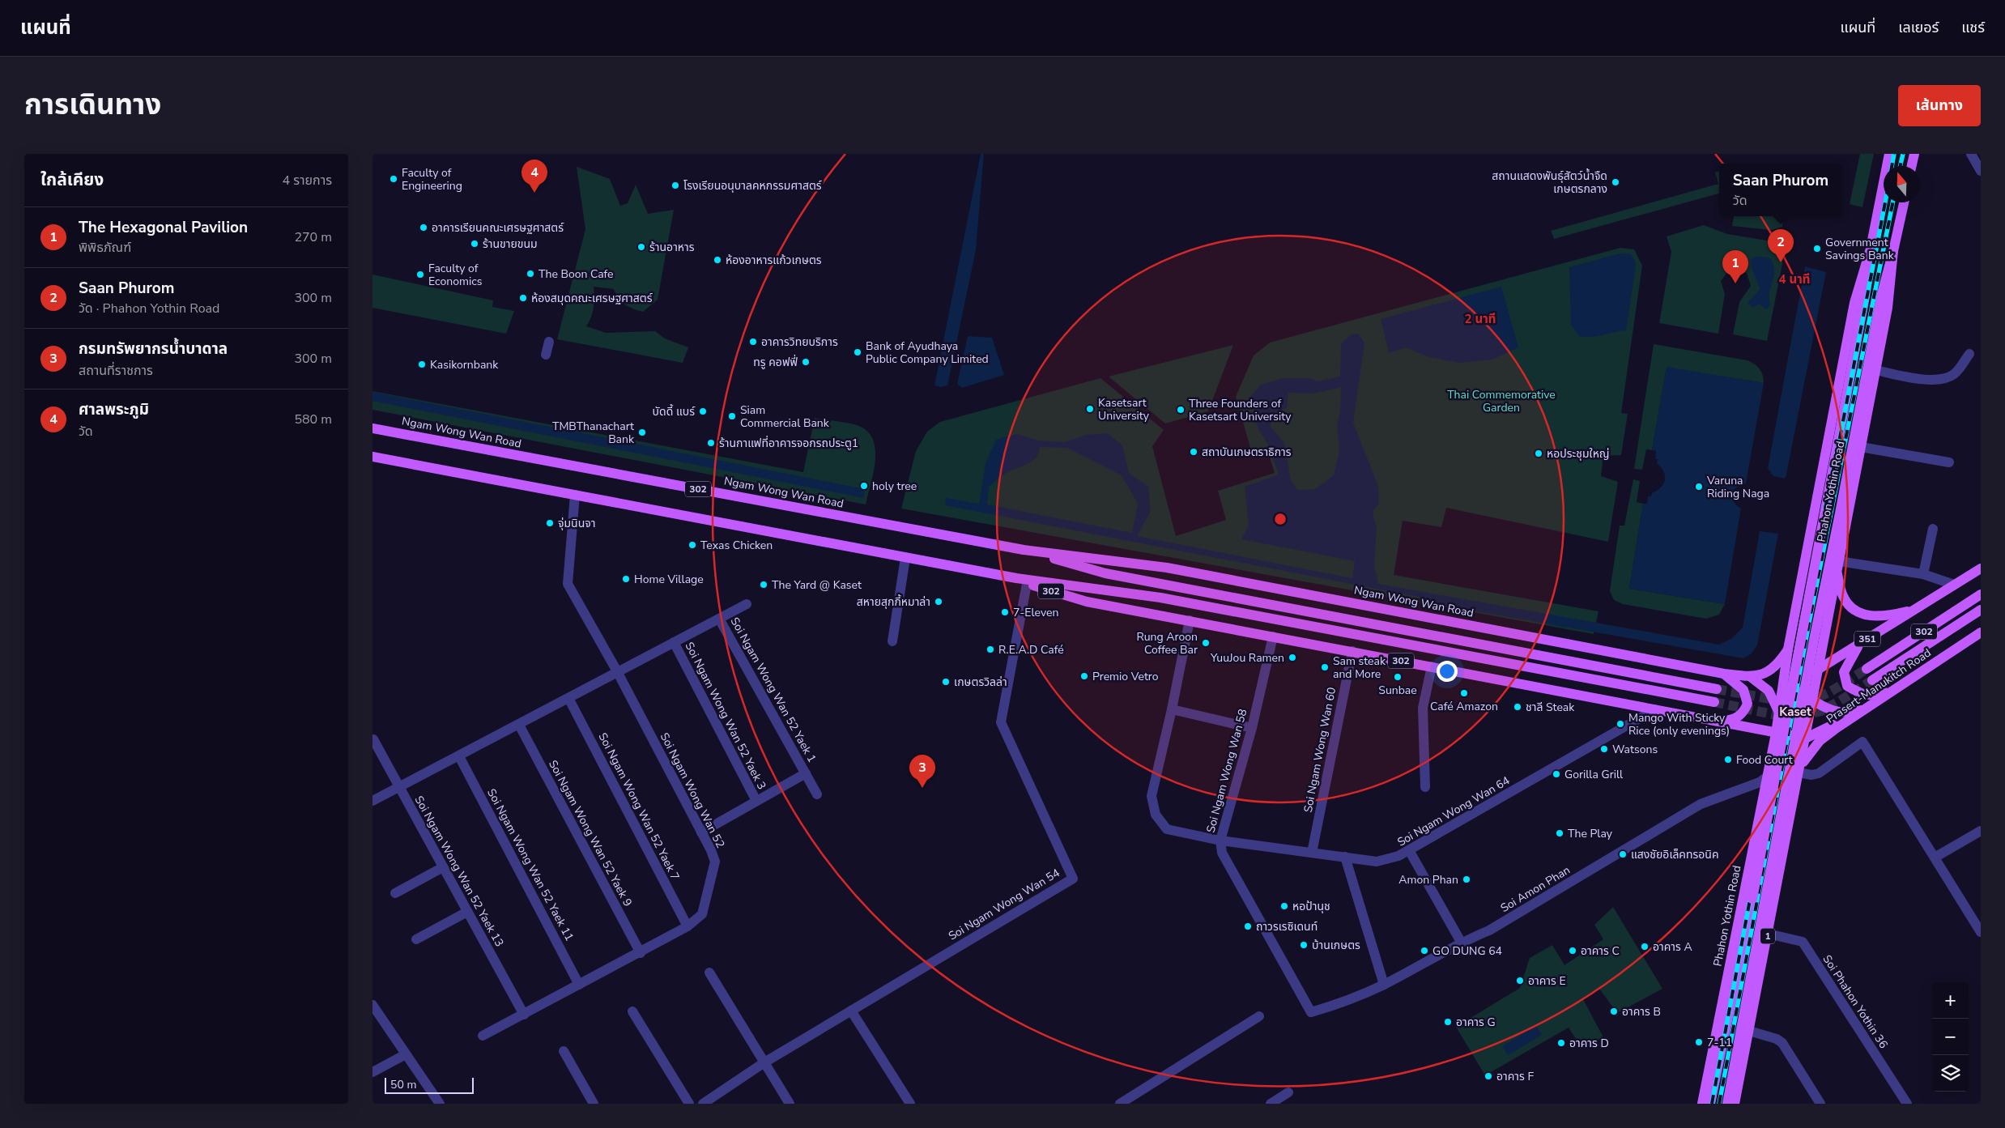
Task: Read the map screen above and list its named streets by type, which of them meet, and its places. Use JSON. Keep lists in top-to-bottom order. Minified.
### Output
{"streets":{"main road":["Ngam Wong Wan Road","302","Phahon Yothin Road","351","Prasert-Manukitch Road","1"],"street":["Soi Ngam Wong Wan 52 Yaek 1","Soi Ngam Wong Wan 52 Yaek 3","Soi Ngam Wong Wan 60","Soi Ngam Wong Wan 58","Soi Ngam Wong Wan 52","Soi Ngam Wong Wan 52 Yaek 7","Soi Ngam Wong Wan 64","Soi Ngam Wong Wan 52 Yaek 9","Soi Ngam Wong Wan 52 Yaek 11","Soi Ngam Wong Wan 52 Yaek 13","Soi Amon Phan","Soi Ngam Wong Wan 54","Soi Phahon Yothin 36"]},"crossings":[["Ngam Wong Wan Road","Phahon Yothin Road"],["302","Phahon Yothin Road"],["302","Soi Ngam Wong Wan 60"],["302","Soi Ngam Wong Wan 58"],["302","Soi Ngam Wong Wan 52"],["302","Soi Ngam Wong Wan 64"],["302","Soi Ngam Wong Wan 54"],["Phahon Yothin Road","351"],["Phahon Yothin Road","Prasert-Manukitch Road"],["Phahon Yothin Road","Soi Amon Phan"],["Phahon Yothin Road","Soi Phahon Yothin 36"],["Soi Ngam Wong Wan 52 Yaek 1","Soi Ngam Wong Wan 52 Yaek 3"],["Soi Ngam Wong Wan 52 Yaek 1","Soi Ngam Wong Wan 52"],["Soi Ngam Wong Wan 60","Soi Ngam Wong Wan 64"],["Soi Ngam Wong Wan 58","Soi Ngam Wong Wan 64"],["Soi Ngam Wong Wan 58","Soi Amon Phan"],["Soi Ngam Wong Wan 52","Soi Ngam Wong Wan 52 Yaek 7"],["Soi Ngam Wong Wan 52","Soi Ngam Wong Wan 52 Yaek 9"],["Soi Ngam Wong Wan 52","Soi Ngam Wong Wan 52 Yaek 11"],["Soi Ngam Wong Wan 52","Soi Ngam Wong Wan 52 Yaek 13"]],"districts":["Kaset"],"parks":["Thai Commemorative Garden"],"places":["Faculty of Engineering","สถานแสดงพันธุ์สัตว์น้ำจืด เกษตรกลาง","โรงเรียนอนุบาลคหกรรมศาสตร์","อาคารเรียนคณะเศรษฐศาสตร์","ร้านขายขนม","ร้านอาหาร","Government Savings Bank","ห้องอาหารแก้วเกษตร","The Boon Cafe","Faculty of Economics","ห้องสมุดคณะเศรษฐศาสตร์","อาคารวิทยบริการ","Bank of Ayudhaya Public Company Limited","ทรู คอฟฟี่","Kasikornbank","Kasetsart University","Three Founders of Kasetsart University","บัดดี้ แบร์","Siam Commercial Bank","TMBThanachart Bank","ร้านกาแฟที่อาคารจอกรถประตู1","สถาบันเกษตราธิการ","หอประชุมใหญ่","holy tree","Varuna Riding Naga","จุ่มนินจา","Texas Chicken","Home Village","The Yard @ Kaset","สหายสุกกี้หมาล่า","7-Eleven","Rung Aroon Coffee Bar","R.E.A.D Café","YuuJou Ramen","Sam steak and More","Premio Vetro","Sunbae","เกษตรวิลล่า","Café Amazon","ชาลี Steak","Mango With Sticky Rice (only evenings)","Watsons","Food Court","Gorilla Grill","The Play","แสงชัยอิเล็คทรอนิค","Amon Phan","หอป้านุช","ถาวรเรซิเดนท์","บ้านเกษตร","อาคาร A","GO DUNG 64","อาคาร C","อาคาร E","อาคาร B","อาคาร G","7-11","อาคาร D","อาคาร F"],"scale_bar":"50 m","north":"top","page":{"header":"แผนที่","nav":["แผนที่","เลเยอร์","แชร์"],"title":"การเดินทาง","buttons":"เส้นทาง","heading":["ใกล้เคียง","4 รายการ"],"pins":["4","2","1","3"],"popup":["Saan Phurom","วัด"],"list":[{"mark":"1","name":"The Hexagonal Pavilion","note":"พิพิธภัณฑ์","value":"270 m"},{"mark":"2","name":"Saan Phurom","note":"วัด · Phahon Yothin Road","value":"300 m"},{"mark":"3","name":"กรมทรัพยากรน้ำบาดาล","note":"สถานที่ราชการ","value":"300 m"},{"mark":"4","name":"ศาลพระภูมิ","note":"วัด","value":"580 m"}],"map_buttons":["+","−"],"scale":"50 m"},"rings":["4 นาที","2 นาที"]}
